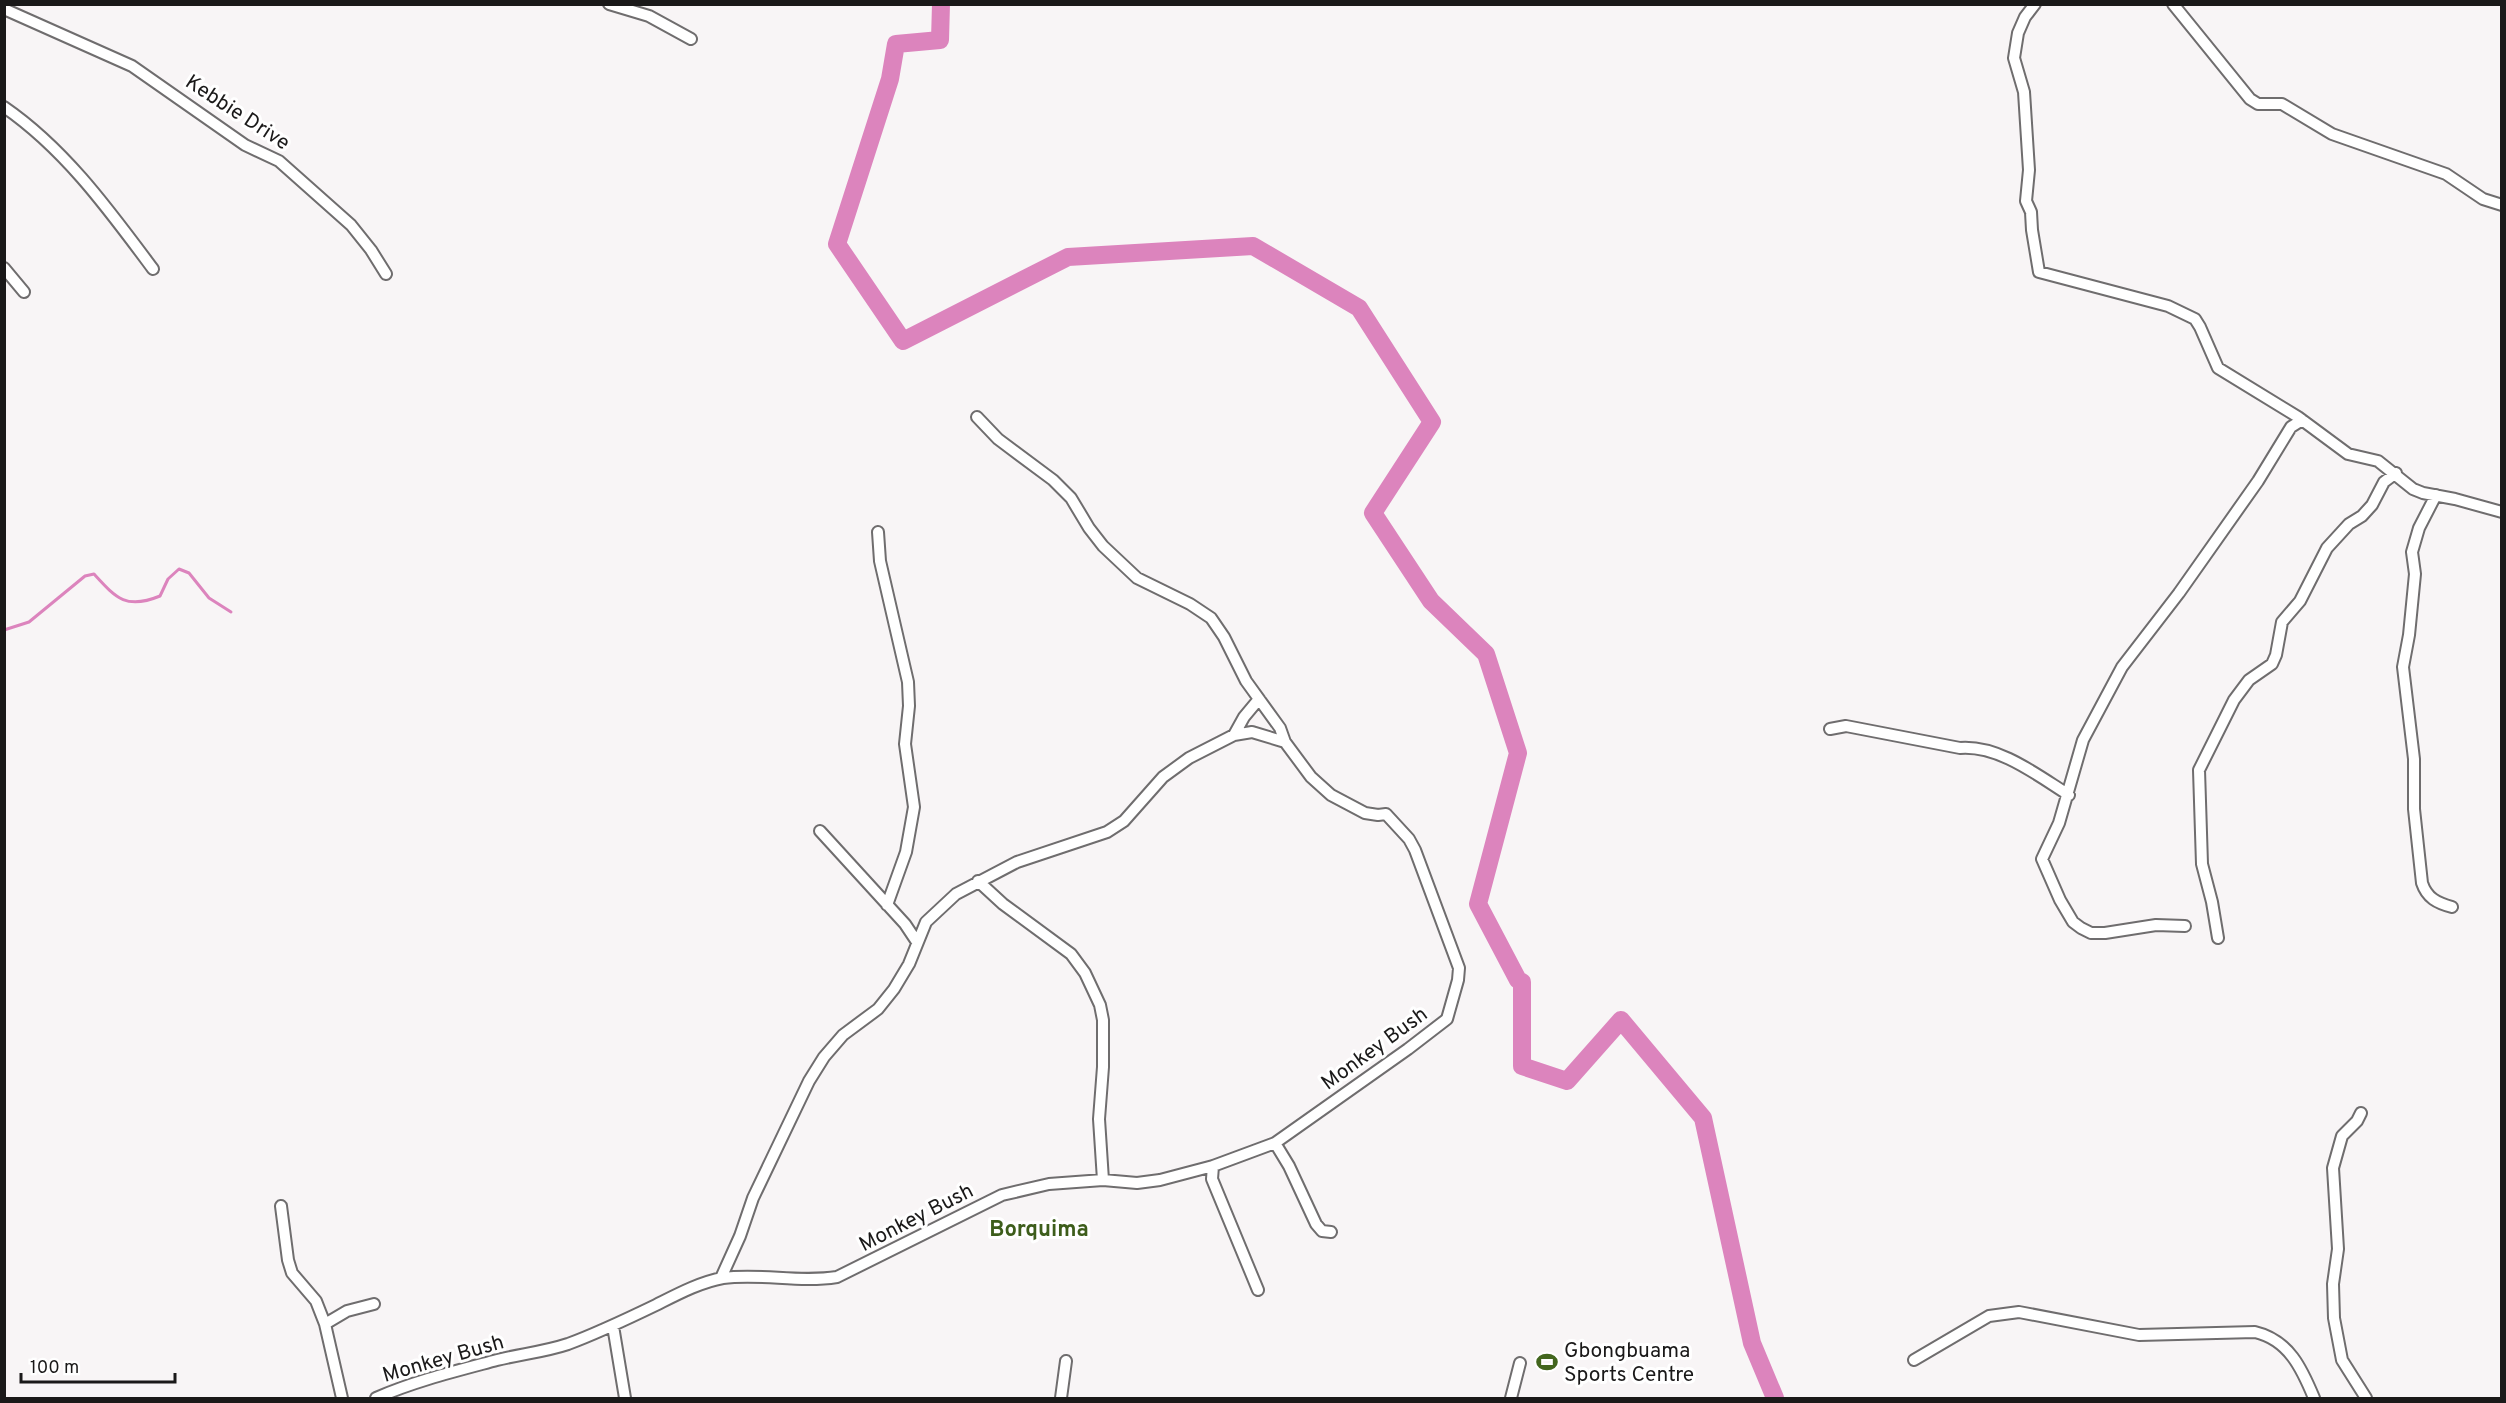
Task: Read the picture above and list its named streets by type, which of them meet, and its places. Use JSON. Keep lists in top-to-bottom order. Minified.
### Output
{"streets":{"street":["Kebbie Drive","Monkey Bush"]},"districts":["Borquima"],"places":{"sports":["Gbongbuama Sports Centre"]},"scale_bar":"100 m"}
